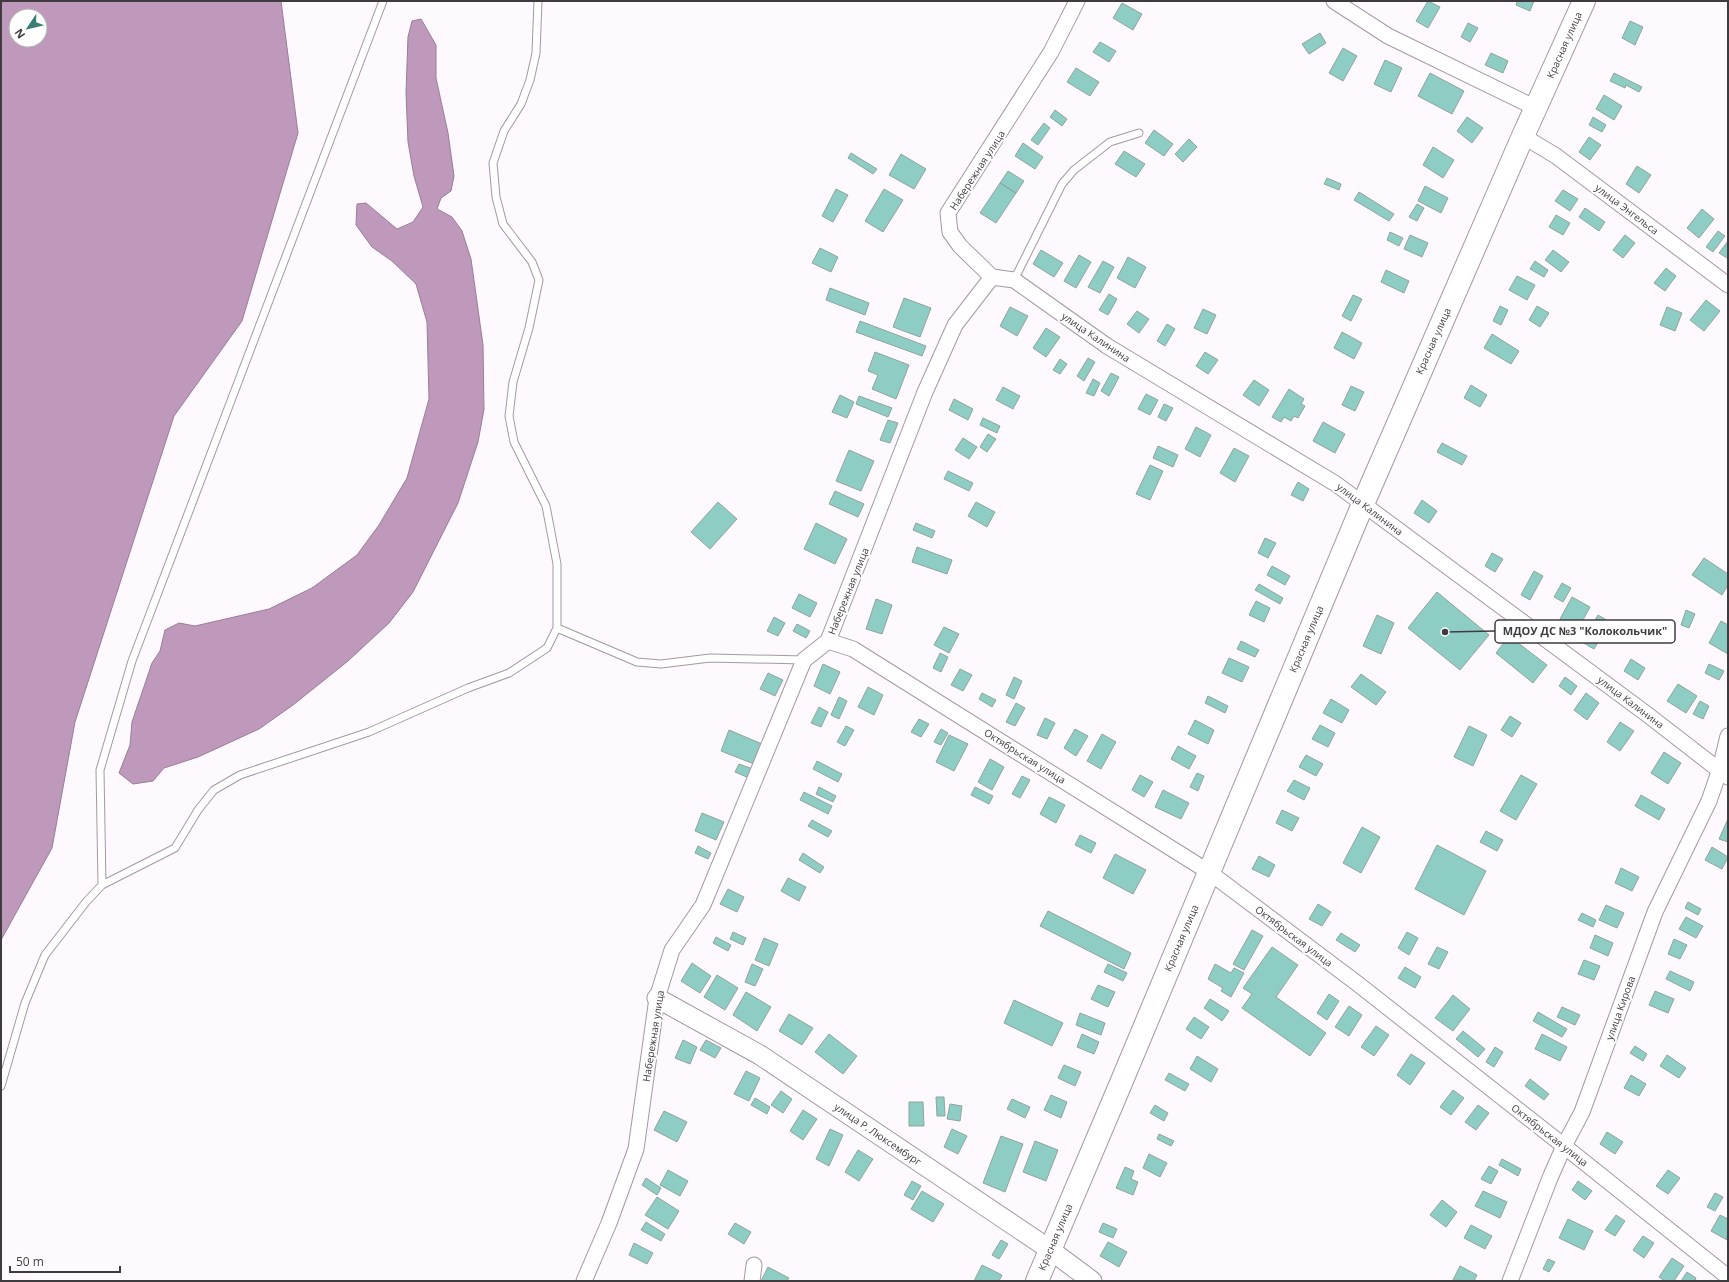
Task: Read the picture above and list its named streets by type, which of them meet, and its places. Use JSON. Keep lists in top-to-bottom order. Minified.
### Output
{"streets":{"main road":["Красная улица"],"street":["Набережная улица","улица Энгельса","улица Калинина","Октябрьская улица","улица Кирова","улица Р. Люксембург"]},"crossings":[["Красная улица","улица Энгельса"],["Красная улица","улица Калинина"],["Красная улица","Октябрьская улица"],["Красная улица","улица Р. Люксембург"],["Набережная улица","улица Калинина"],["Набережная улица","Октябрьская улица"],["Набережная улица","улица Р. Люксембург"],["улица Калинина","улица Кирова"],["Октябрьская улица","улица Кирова"]],"places":["МДОУ ДС №3 \"Колокольчик\""],"scale_bar":"50 m","north":"bottom left"}
